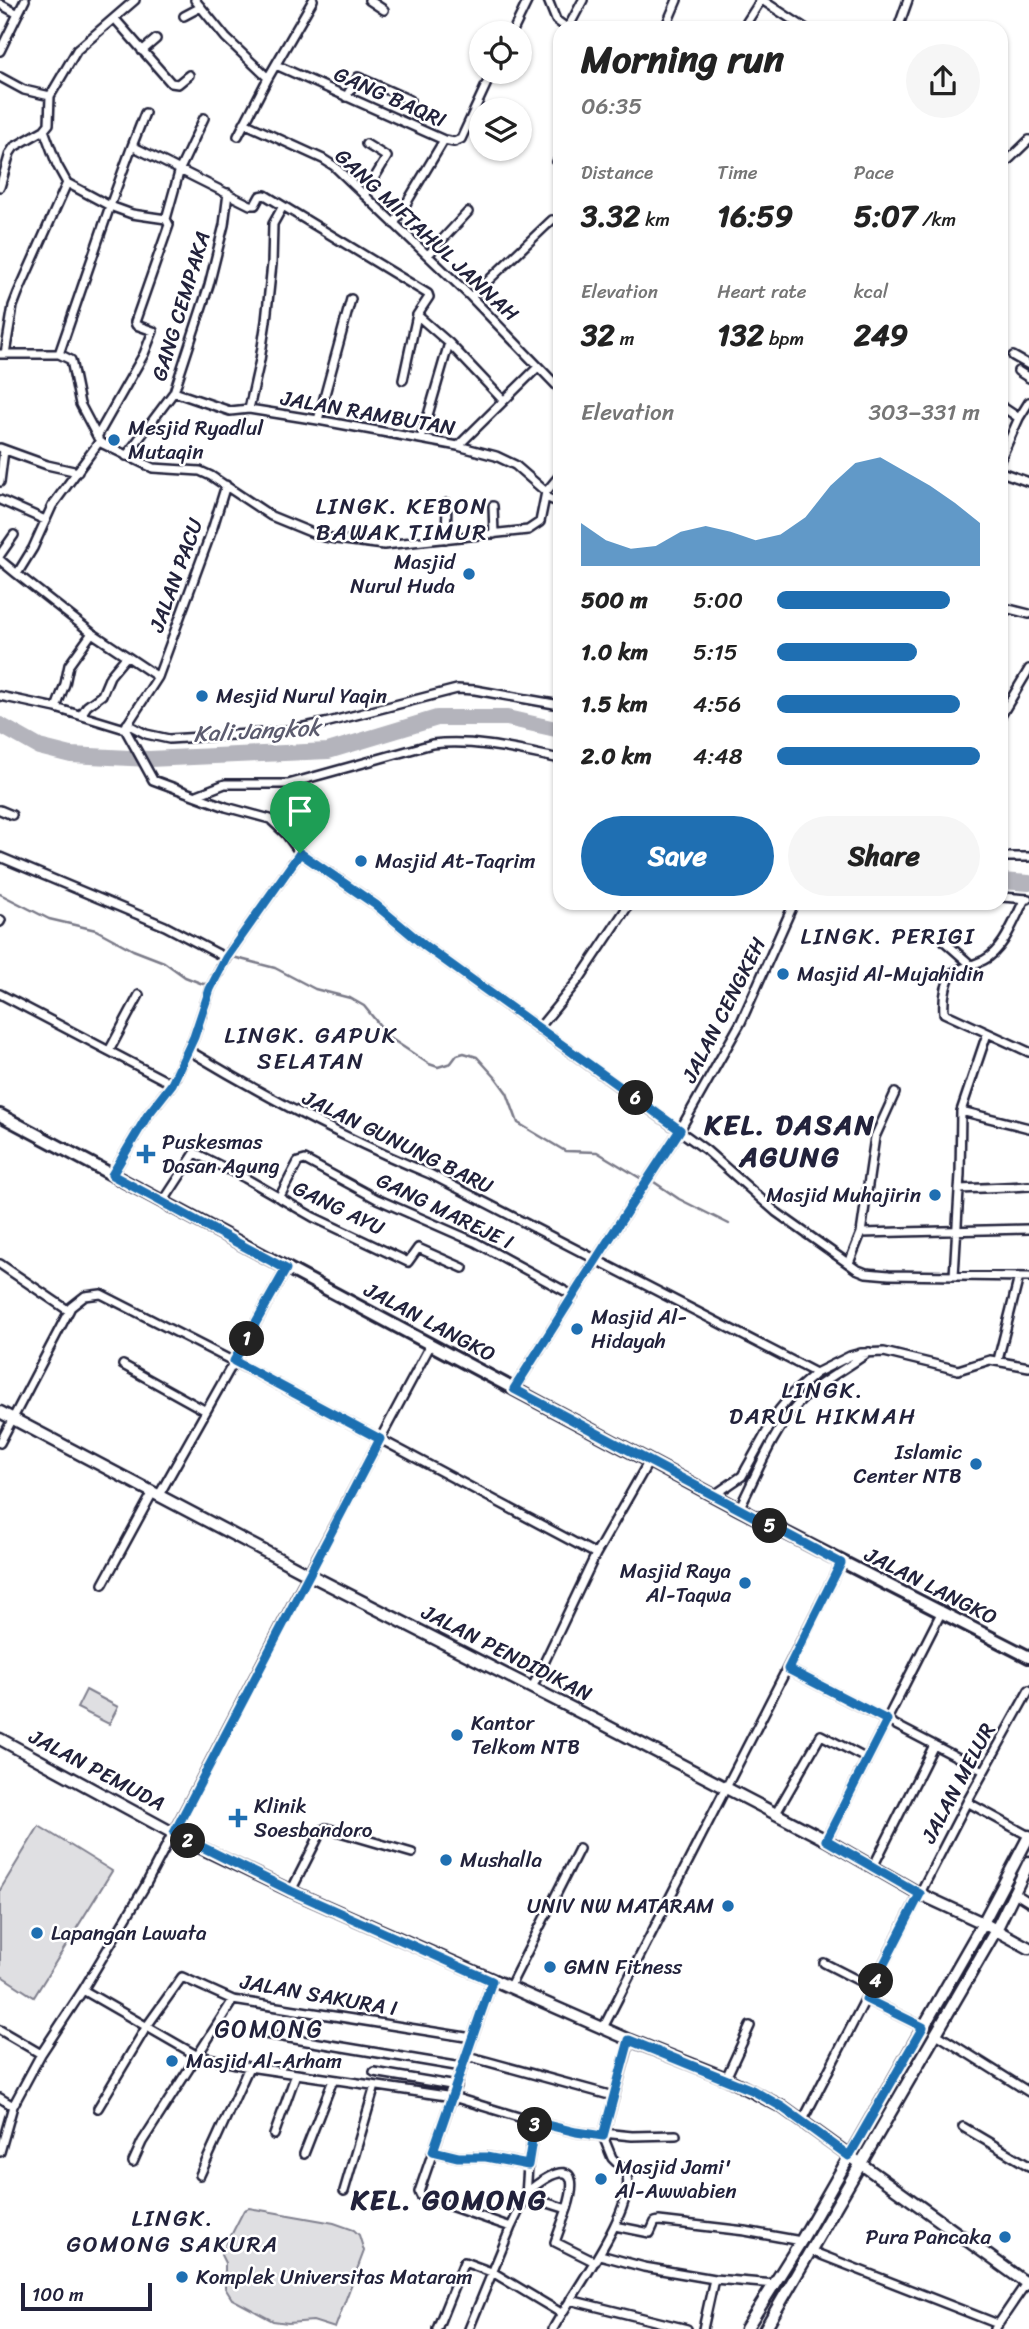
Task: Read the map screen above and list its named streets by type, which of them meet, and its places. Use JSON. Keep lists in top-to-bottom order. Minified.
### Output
{"streets":{"main road":["JALAN LANGKO","JALAN PENDIDIKAN","JALAN PEMUDA"],"street":["GANG BAQRI","GANG MIFTAHUL JANNAH","GANG CEMPAKA","JALAN RAMBUTAN","JALAN PACU","JALAN CENGKEH","JALAN GUNUNG BARU","GANG AYU","GANG MAREJE I","JALAN MELUR","JALAN SAKURA I"]},"crossings":[["GANG CEMPAKA","JALAN RAMBUTAN"],["JALAN CENGKEH","JALAN GUNUNG BARU"],["JALAN CENGKEH","GANG MAREJE I"],["JALAN CENGKEH","JALAN LANGKO"],["GANG AYU","GANG MAREJE I"],["GANG AYU","JALAN LANGKO"],["JALAN PENDIDIKAN","JALAN MELUR"],["JALAN PEMUDA","JALAN MELUR"]],"districts":["LINGK. KEBON BAWAK TIMUR","LINGK. PERIGI","LINGK. GAPUK SELATAN","KEL. DASAN AGUNG","LINGK. DARUL HIKMAH","GOMONG","KEL. GOMONG","LINGK. GOMONG SAKURA"],"water":["Kali Jangkok"],"places":{"other":["Mesjid Ryadlul Mutaqin","Masjid Nurul Huda","Mesjid Nurul Yaqin","Masjid At-Taqrim","Masjid Al-Mujahidin","Masjid Muhajirin","Masjid Al- Hidayah","Islamic Center NTB","Masjid Raya Al-Taqwa","Kantor Telkom NTB","Mushalla","UNIV NW MATARAM","Lapangan Lawata","GMN Fitness","Masjid Al-Arham","Masjid Jami' Al-Awwabien","Pura Pancaka","Komplek Universitas Mataram"],"health":["Puskesmas Dasan Agung","Klinik Soesbandoro"]},"scale_bar":"100 m","page":{"heading":["Morning run","06:35"],"stats":[["Distance","3.32 km"],["Time","16:59"],["Pace","5:07 /km"],["Elevation","32 m"],["Heart rate","132 bpm"],["kcal","249"]],"chart":["Elevation","303–331 m"],"list":[{"name":"500 m","note":"5:00"},{"name":"1.0 km","note":"5:15"},{"name":"1.5 km","note":"4:56"},{"name":"2.0 km","note":"4:48"}],"buttons":["Save","Share"],"pins":["6","1","5","2","4","3"],"scale":"100 m"}}
